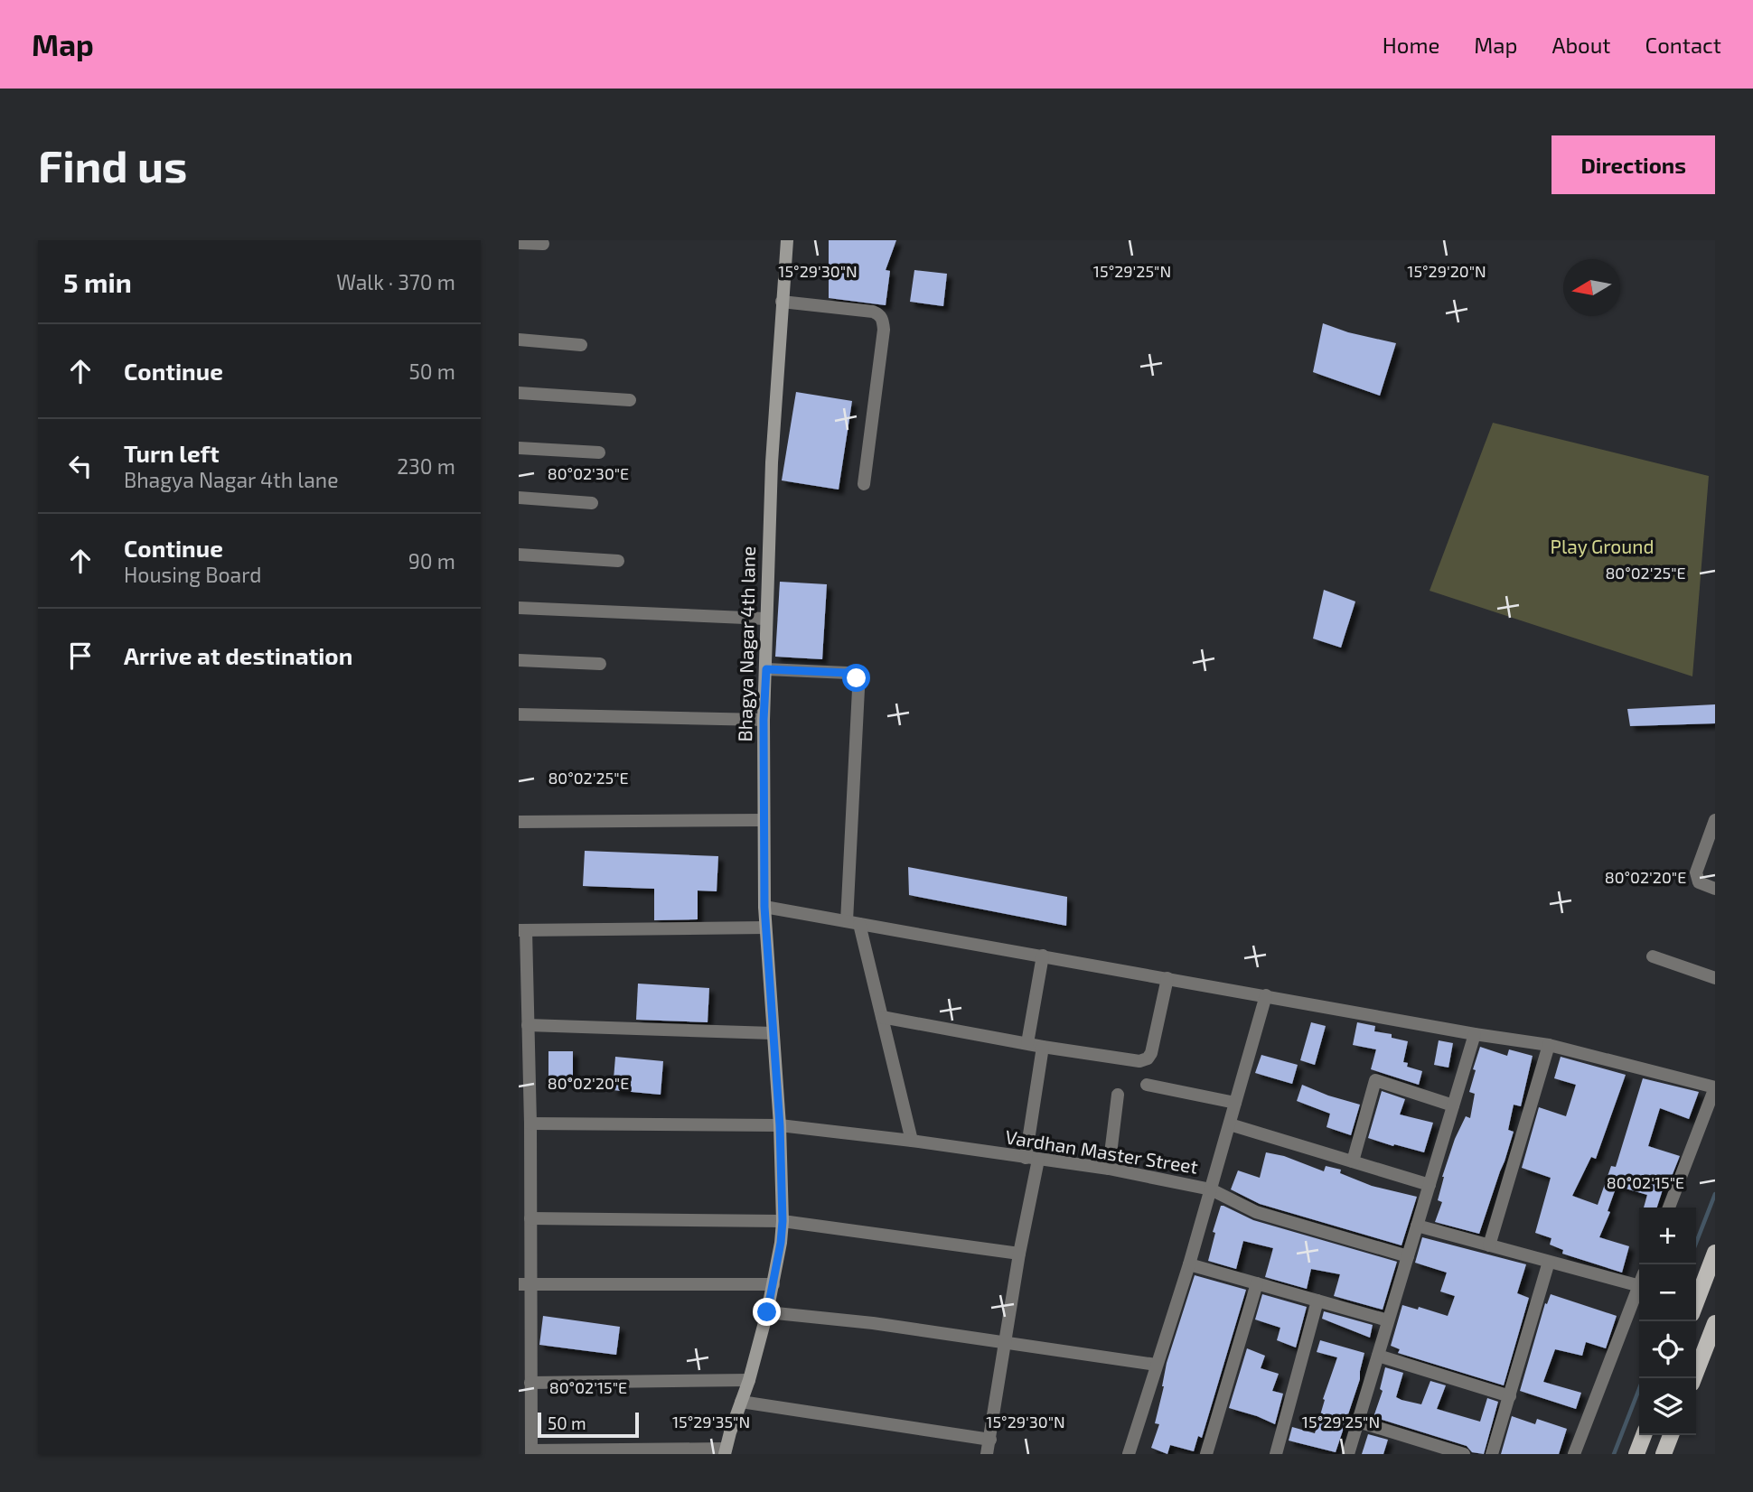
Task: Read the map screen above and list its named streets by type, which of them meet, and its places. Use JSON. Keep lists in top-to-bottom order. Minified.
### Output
{"streets":{"main road":["Bhagya Nagar 4th lane"],"street":["Vardhan Master Street"]},"crossings":[["Bhagya Nagar 4th lane","Vardhan Master Street"]],"parks":["Play Ground"],"scale_bar":"50 m","north":"left","page":{"header":"Map","nav":["Home","Map","About","Contact"],"buttons":"Directions","title":"Find us","heading":["5 min","Walk · 370 m"],"list":[["Continue","50 m"],["Turn left","Bhagya Nagar 4th lane","230 m"],["Continue","Housing Board","90 m"],"Arrive at destination"],"map_buttons":["+","−"],"scale":"50 m"},"coordinates":["15°29'30\"N","15°29'25\"N","15°29'20\"N","80°02'30\"E","80°02'25\"E","80°02'20\"E","80°02'15\"E","15°29'35\"N"]}
